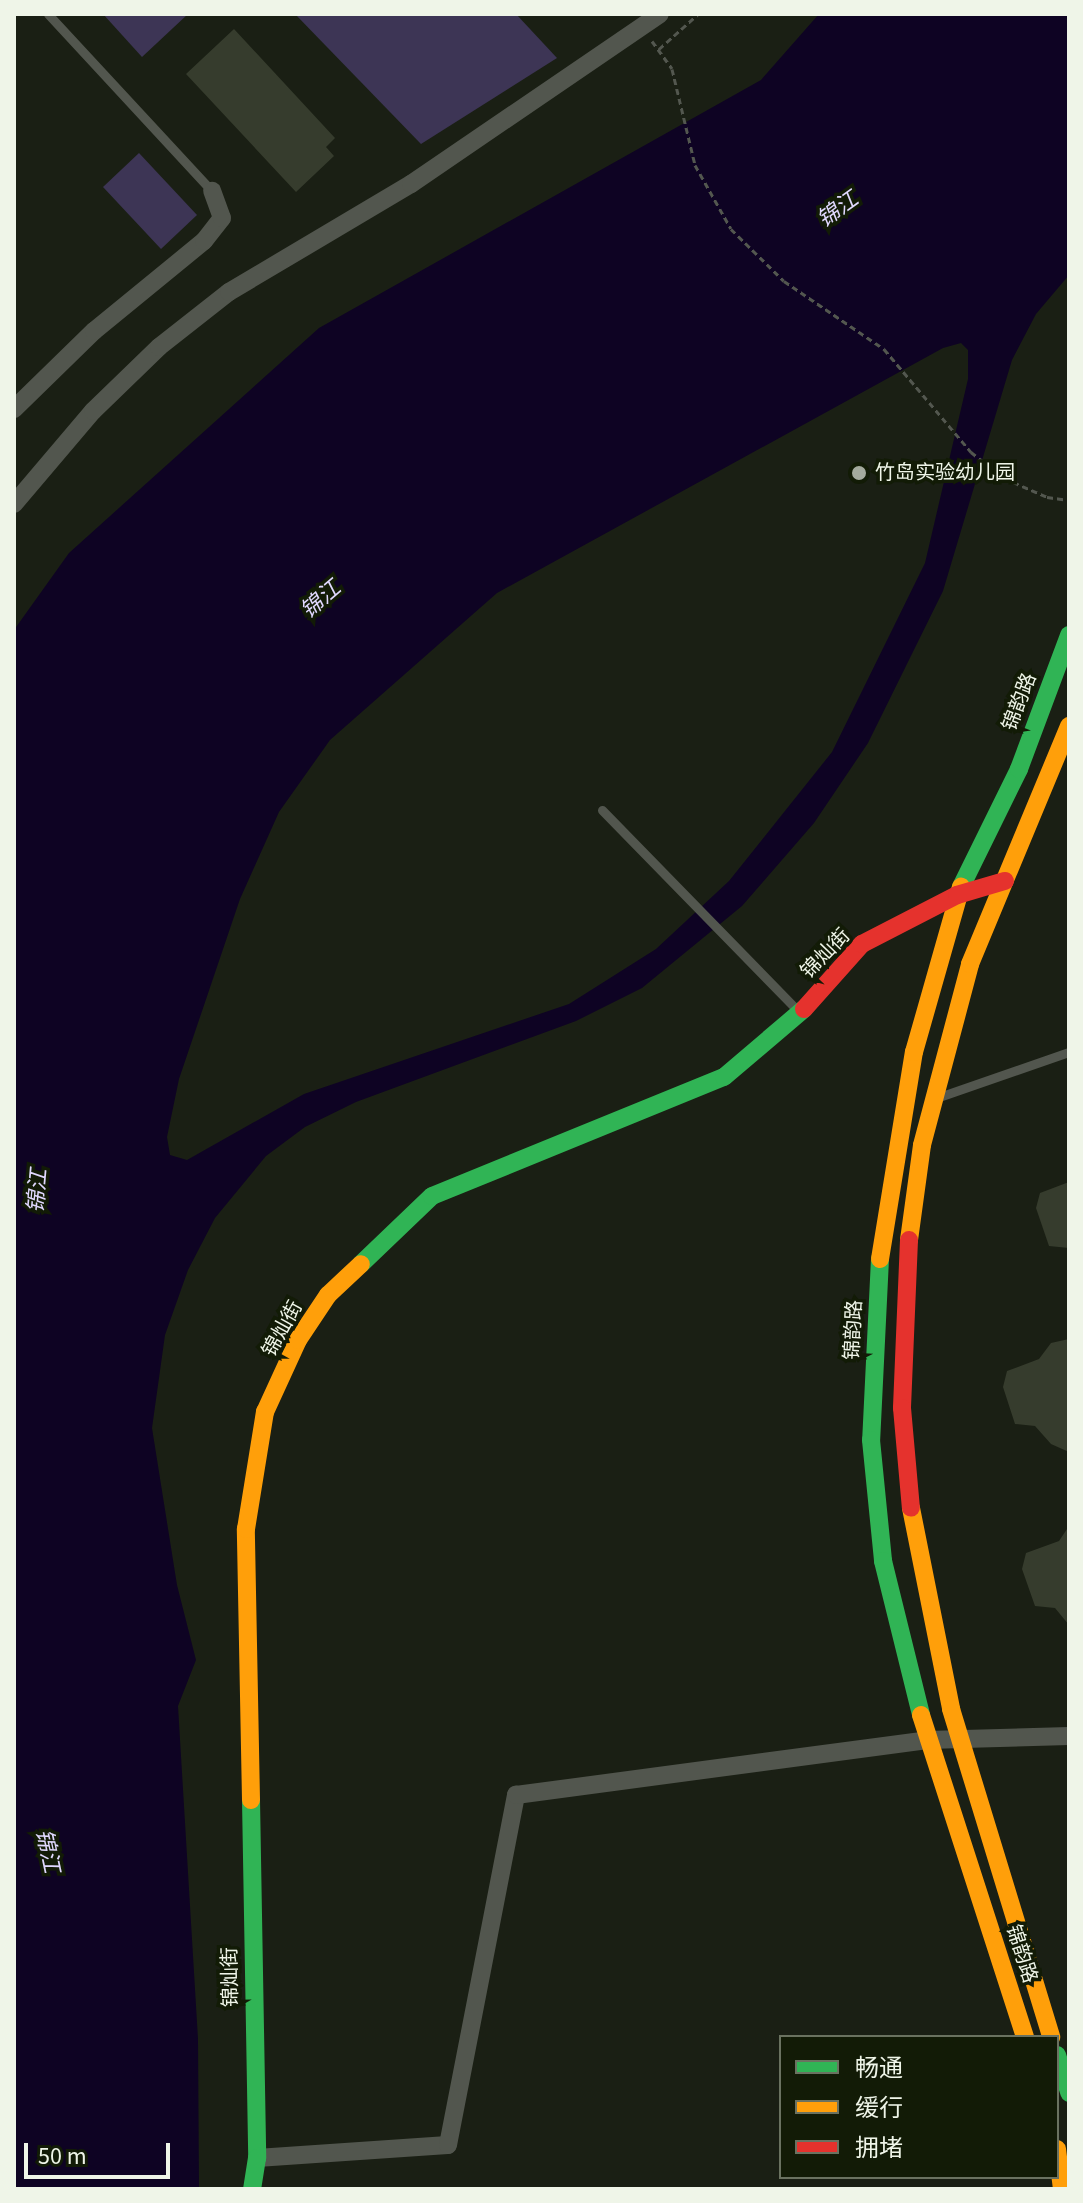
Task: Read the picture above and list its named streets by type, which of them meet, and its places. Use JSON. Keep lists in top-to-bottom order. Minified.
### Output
{"streets":{"street":["锦韵路","锦灿街"]},"crossings":[["锦韵路","锦灿街"]],"water":["锦江"],"places":["竹岛实验幼儿园"],"legend":["畅通","缓行","拥堵"],"scale_bar":"50 m"}
